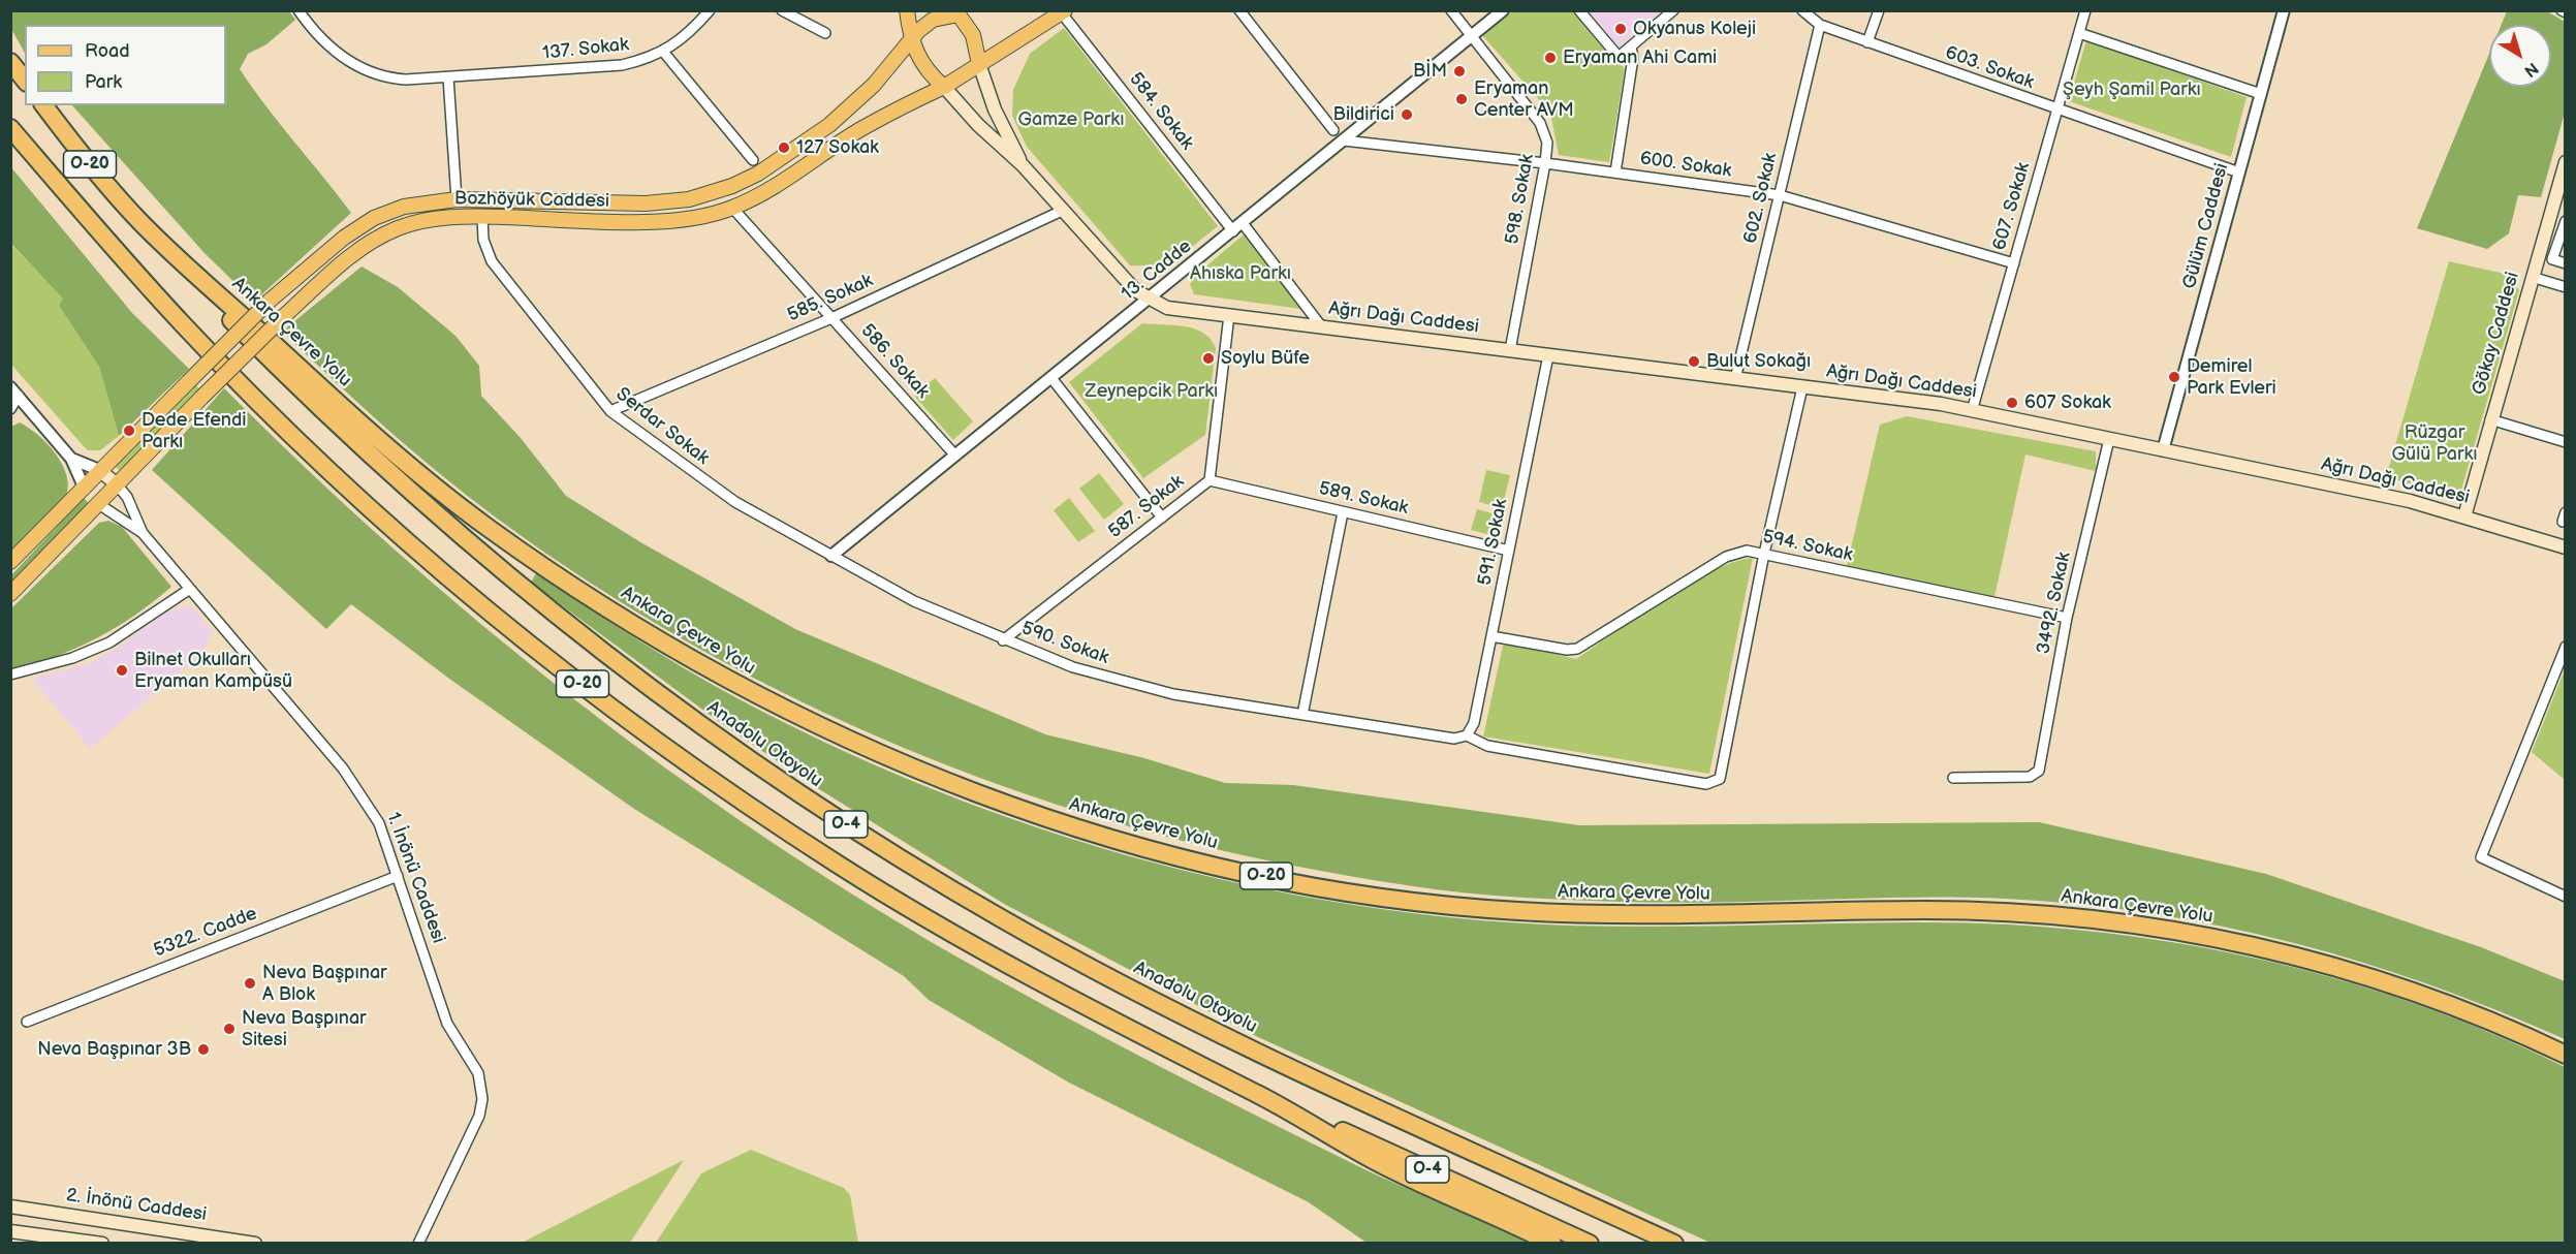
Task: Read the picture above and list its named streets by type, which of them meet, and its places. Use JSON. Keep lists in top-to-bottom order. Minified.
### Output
{"streets":{"highway":["O-20","Ankara Çevre Yolu","Anadolu Otoyolu","O-4"],"main road":["Bozhöyük Caddesi","Ağrı Dağı Caddesi","Gökay Caddesi","2. İnönü Caddesi"],"street":["137. Sokak","603. Sokak","584. Sokak","600. Sokak","602. Sokak","598. Sokak","607. Sokak","Gülüm Caddesi","13. Cadde","585. Sokak","586. Sokak","Serdar Sokak","589. Sokak","587. Sokak","591. Sokak","594. Sokak","3492. Sokak","590. Sokak","1. İnönü Caddesi","5322. Cadde"]},"crossings":[["603. Sokak","602. Sokak"],["603. Sokak","607. Sokak"],["603. Sokak","Gülüm Caddesi"],["584. Sokak","13. Cadde"],["O-20","O-4"],["600. Sokak","602. Sokak"],["600. Sokak","598. Sokak"],["600. Sokak","607. Sokak"],["600. Sokak","13. Cadde"],["602. Sokak","Ağrı Dağı Caddesi"],["598. Sokak","13. Cadde"],["598. Sokak","Ağrı Dağı Caddesi"],["Bozhöyük Caddesi","Ağrı Dağı Caddesi"],["Bozhöyük Caddesi","586. Sokak"],["Bozhöyük Caddesi","Serdar Sokak"],["607. Sokak","Ağrı Dağı Caddesi"],["Gülüm Caddesi","Ağrı Dağı Caddesi"],["13. Cadde","Ağrı Dağı Caddesi"],["13. Cadde","586. Sokak"],["13. Cadde","Serdar Sokak"],["13. Cadde","590. Sokak"],["585. Sokak","Ağrı Dağı Caddesi"],["585. Sokak","586. Sokak"],["585. Sokak","Serdar Sokak"],["Ağrı Dağı Caddesi","Gökay Caddesi"],["Ağrı Dağı Caddesi","587. Sokak"],["Ağrı Dağı Caddesi","591. Sokak"],["Ağrı Dağı Caddesi","3492. Sokak"],["Ankara Çevre Yolu","Anadolu Otoyolu"],["Serdar Sokak","590. Sokak"],["589. Sokak","587. Sokak"],["589. Sokak","591. Sokak"],["587. Sokak","590. Sokak"],["591. Sokak","594. Sokak"],["591. Sokak","590. Sokak"],["594. Sokak","3492. Sokak"],["1. İnönü Caddesi","5322. Cadde"]],"parks":["Şeyh Şamil Parkı","Gamze Parkı","Ahıska Parkı","Zeynepcik Parkı","Rüzgar Gülü Parkı"],"places":["Okyanus Koleji","Eryaman Ahi Cami","BİM","Eryaman Center AVM","Bildirici","127 Sokak","Soylu Büfe","Bulut Sokağı","Demirel Park Evleri","607 Sokak","Dede Efendi Parkı","Bilnet Okulları Eryaman Kampüsü","Neva Başpınar A Blok","Neva Başpınar Sitesi","Neva Başpınar 3B"],"legend":["Road","Park"],"north":"bottom right"}
